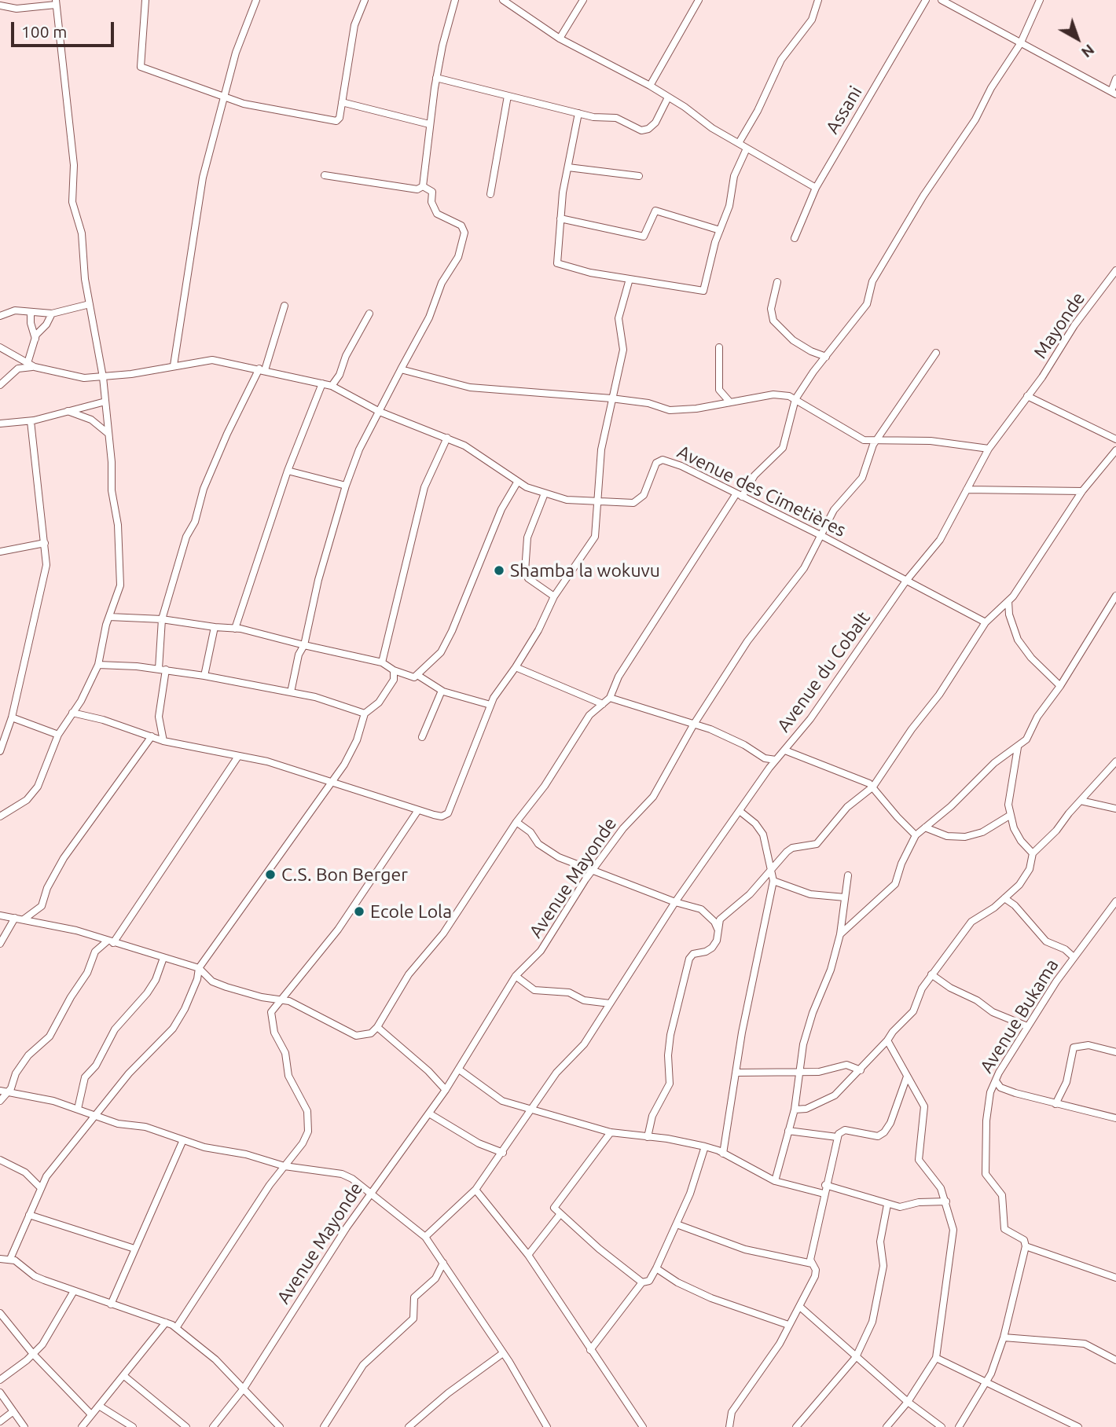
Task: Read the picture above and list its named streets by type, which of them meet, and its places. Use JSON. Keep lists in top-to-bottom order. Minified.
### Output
{"streets":{"street":["Assani","Mayonde","Avenue des Cimetières","Avenue du Cobalt","Avenue Mayonde","Avenue Bukama"]},"crossings":[["Mayonde","Avenue du Cobalt"],["Avenue des Cimetières","Avenue du Cobalt"],["Avenue des Cimetières","Avenue Mayonde"]],"places":["Shamba la wokuvu","C.S. Bon Berger","Ecole Lola"],"scale_bar":"100 m","north":"bottom right"}
